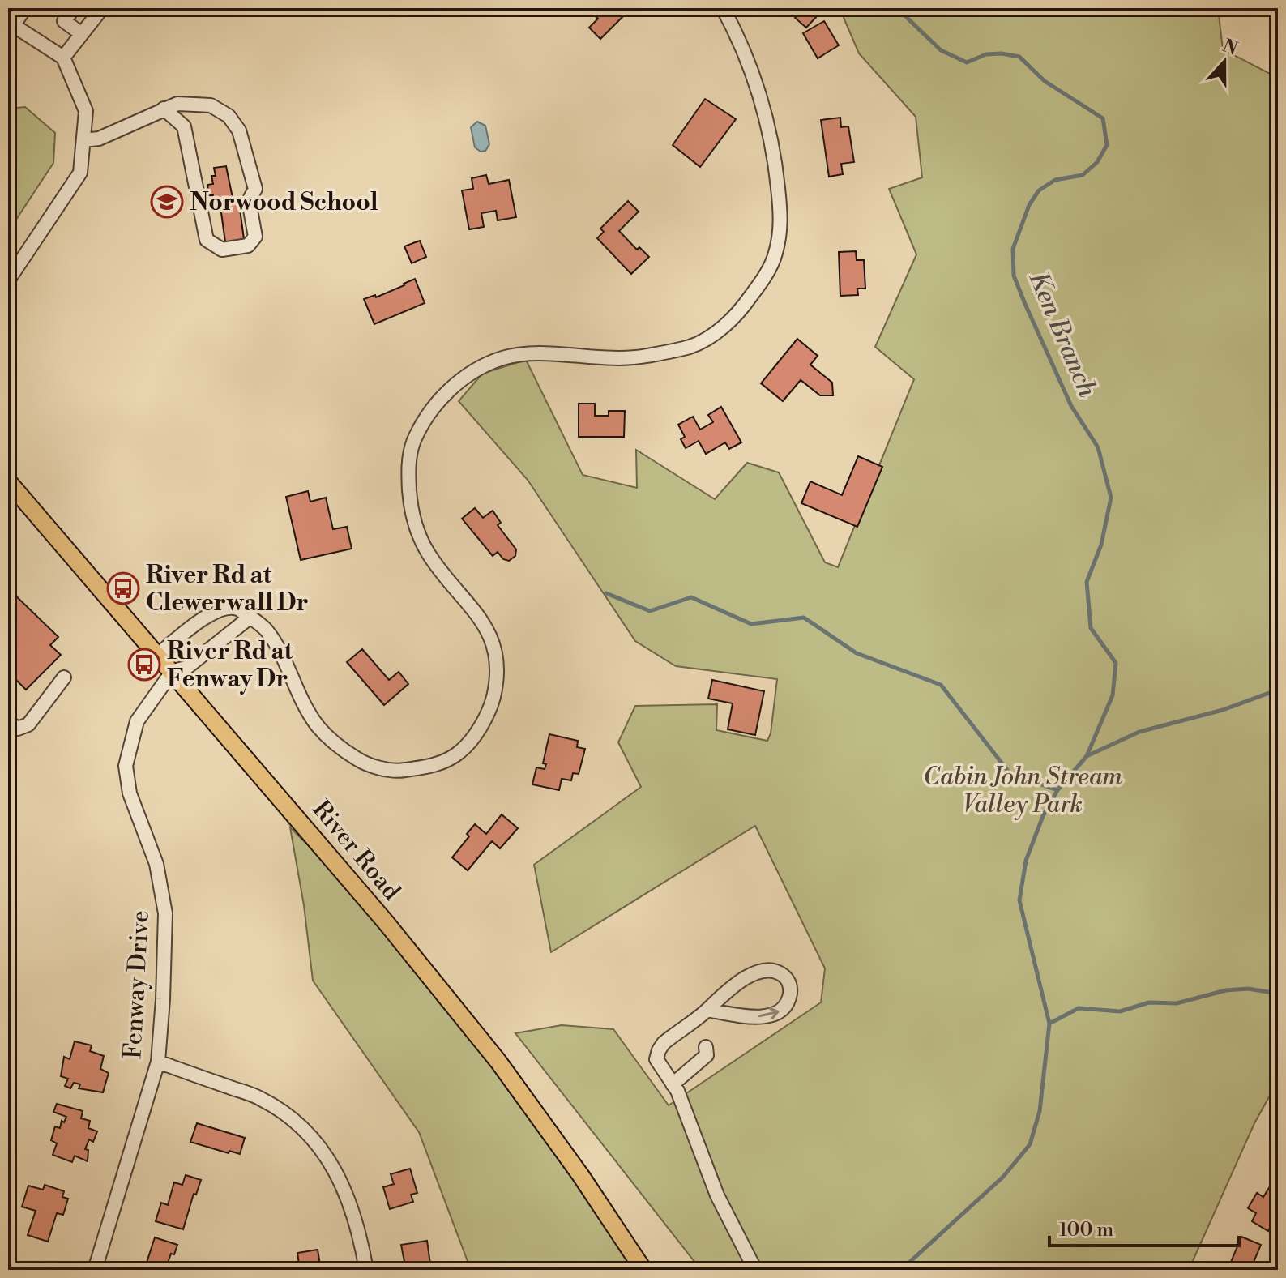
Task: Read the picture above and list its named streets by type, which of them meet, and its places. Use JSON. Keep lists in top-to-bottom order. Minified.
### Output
{"streets":{"main road":["River Road"],"street":["Fenway Drive"]},"crossings":[["River Road","Fenway Drive"]],"water":["Ken Branch"],"parks":["Cabin John Stream Valley Park"],"places":{"school or university":["Norwood School"],"bus stop":["River Rd at Clewerwall Dr","River Rd at Fenway Dr"]},"scale_bar":"100 m","north":"top"}
